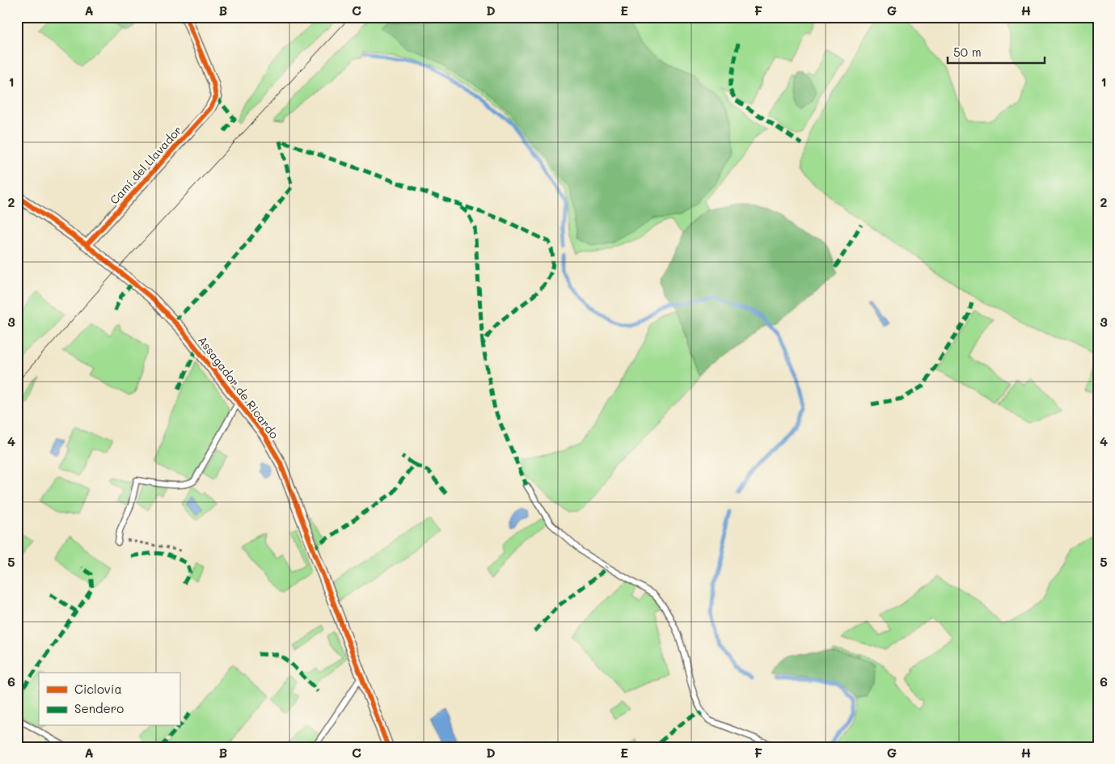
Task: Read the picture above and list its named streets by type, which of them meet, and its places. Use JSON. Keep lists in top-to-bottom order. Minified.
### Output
{"streets":{"street":["Camí del Llavador","Assagador de Ricardo"]},"crossings":[["Camí del Llavador","Assagador de Ricardo"]],"legend":["Ciclovía","Sendero"],"scale_bar":"50 m","grid":{"columns":["A","B","C","D","E","F","G","H"],"rows":["1","2","3","4","5","6"]}}
